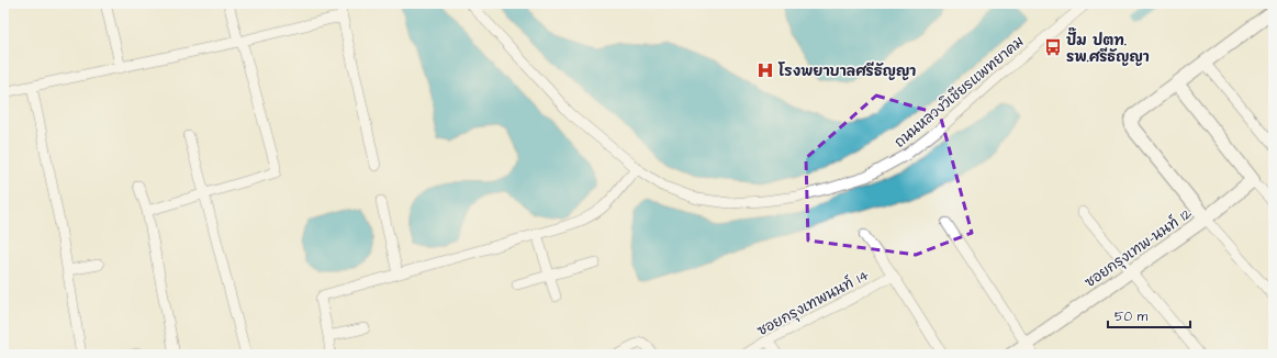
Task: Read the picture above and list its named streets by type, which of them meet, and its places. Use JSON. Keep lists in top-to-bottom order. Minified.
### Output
{"streets":{"street":["ถนนหลวงวิเชียรแพทยาคม","ซอยกรุงเทพ-นนท์ 12","ซอยกรุงเทพนนท์ 14"]},"places":{"bus stop":["ปั๊ม ปตท. รพ.ศรีธัญญา"],"hospital":["โรงพยาบาลศรีธัญญา"]},"scale_bar":"50 m"}
